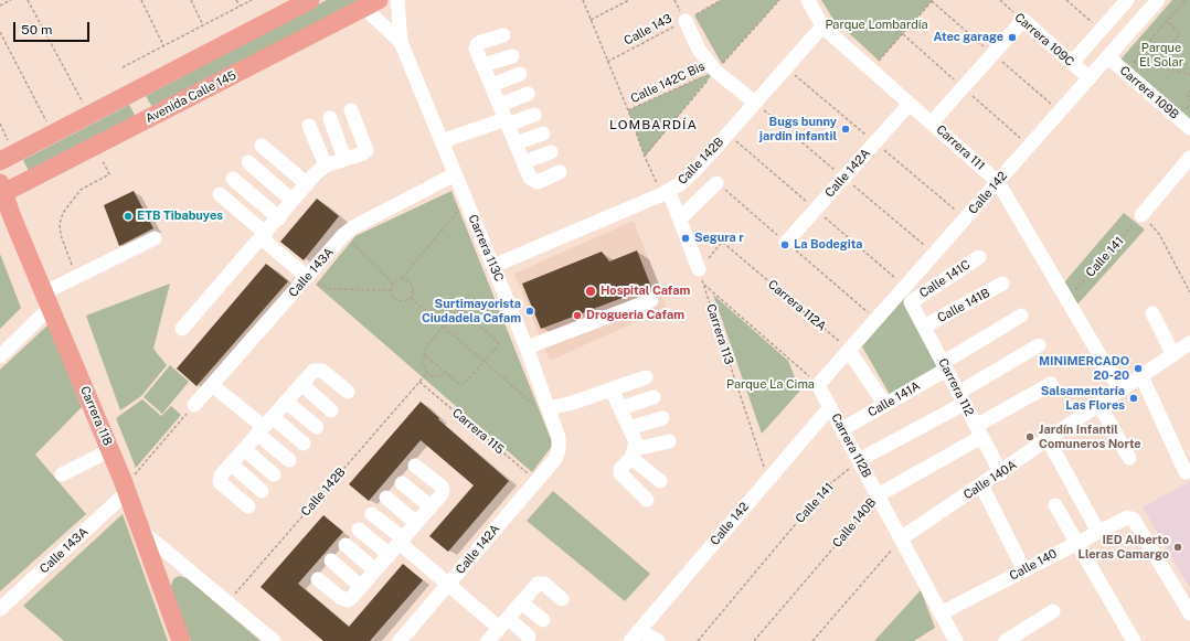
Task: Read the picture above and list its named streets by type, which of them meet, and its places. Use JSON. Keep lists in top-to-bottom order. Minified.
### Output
{"streets":{"main road":["Avenida Calle 145","Carrera 118"],"street":["Carrera 109C","Carrera 109B","Carrera 111","Calle 142B","Calle 142A","Calle 142","Carrera 113C","Calle 143A","Calle 141C","Calle 141B","Carrera 112","Calle 141A","Carrera 112B","Calle 140A","Calle 140B","Calle 140"],"path":["Calle 143","Calle 142C Bis","Calle 141","Carrera 112A","Carrera 113","Carrera 115"]},"crossings":[["Carrera 109C","Calle 142"],["Carrera 109B","Calle 142"],["Avenida Calle 145","Carrera 113C"],["Avenida Calle 145","Carrera 118"],["Carrera 111","Calle 142B"],["Carrera 111","Calle 142A"],["Carrera 111","Calle 142"],["Carrera 111","Calle 141"],["Carrera 111","Calle 140A"],["Calle 142B","Carrera 113C"],["Calle 142B","Carrera 115"],["Calle 142A","Carrera 113C"],["Calle 142A","Carrera 115"],["Calle 142","Carrera 112A"],["Calle 142","Carrera 113"],["Calle 142","Carrera 112B"],["Carrera 113C","Calle 143A"],["Calle 141","Carrera 112B"],["Calle 143A","Carrera 118"],["Calle 141C","Carrera 112"],["Carrera 112A","Carrera 113"],["Calle 141B","Carrera 112"],["Carrera 112","Calle 141A"],["Carrera 112","Calle 140A"],["Carrera 112","Calle 140B"],["Calle 141A","Carrera 112B"],["Carrera 112B","Calle 140A"],["Carrera 112B","Calle 140B"],["Carrera 112B","Calle 140"]],"districts":["LOMBARDÍA"],"parks":["Parque Lombardía","Parque El Solar","Parque La Cima"],"places":["Atec garage","Bugs bunny jardin infantil","ETB Tibabuyes","Segura r","La Bodegita","Hospital Cafam","Surtimayorista Ciudadela Cafam","Drogueria Cafam","MINIMERCADO 20-20","Salsamentaría Las Flores","Jardín Infantil Comuneros Norte","IED Alberto Lleras Camargo"],"scale_bar":"50 m"}
